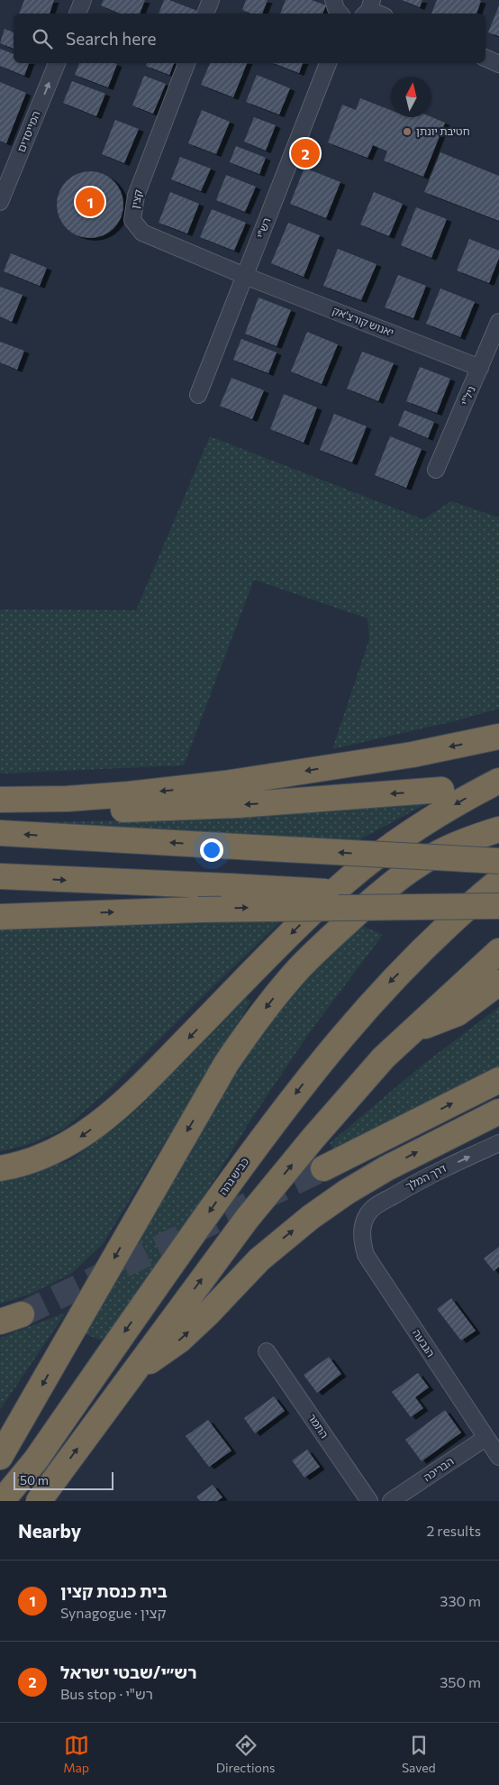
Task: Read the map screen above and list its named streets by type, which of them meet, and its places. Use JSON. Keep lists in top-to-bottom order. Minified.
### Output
{"streets":{"highway":["כביש גהה"],"street":["המייסדים","קצין","רש\"י","יאנוש קורצ'אק","ניל\"י","דרך המלך","הגבעה","התמר","הבריכה"]},"crossings":[["קצין","רש\"י"],["קצין","יאנוש קורצ'אק"],["רש\"י","יאנוש קורצ'אק"],["יאנוש קורצ'אק","ניל\"י"],["דרך המלך","הגבעה"],["הגבעה","הבריכה"]],"one_way":["המייסדים","דרך המלך"],"places":["חטיבת יונתן"],"scale_bar":"50 m","north":"top","page":{"search":"Search here","pins":["2","1"],"scale":"50 m","heading":["Nearby","2 results"],"list":[{"mark":"1","name":"בית כנסת קצין","note":"Synagogue · קצין","value":"330 m"},{"mark":"2","name":"רש״י/שבטי ישראל","note":"Bus stop · רש\"י","value":"350 m"}],"nav":["Map","Directions","Saved"]}}
